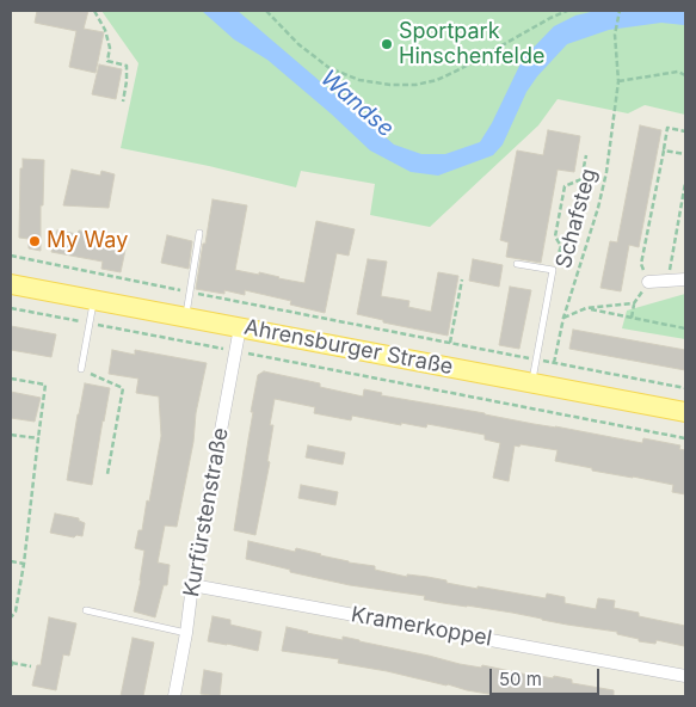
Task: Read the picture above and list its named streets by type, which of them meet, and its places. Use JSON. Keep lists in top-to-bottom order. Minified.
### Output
{"streets":{"main road":["Ahrensburger Straße"],"street":["Kurfürstenstraße","Kramerkoppel"],"path":["Schafsteg"]},"crossings":[["Ahrensburger Straße","Kurfürstenstraße"],["Kurfürstenstraße","Kramerkoppel"]],"water":["Wandse"],"places":["Sportpark Hinschenfelde","My Way"],"scale_bar":"50 m"}
